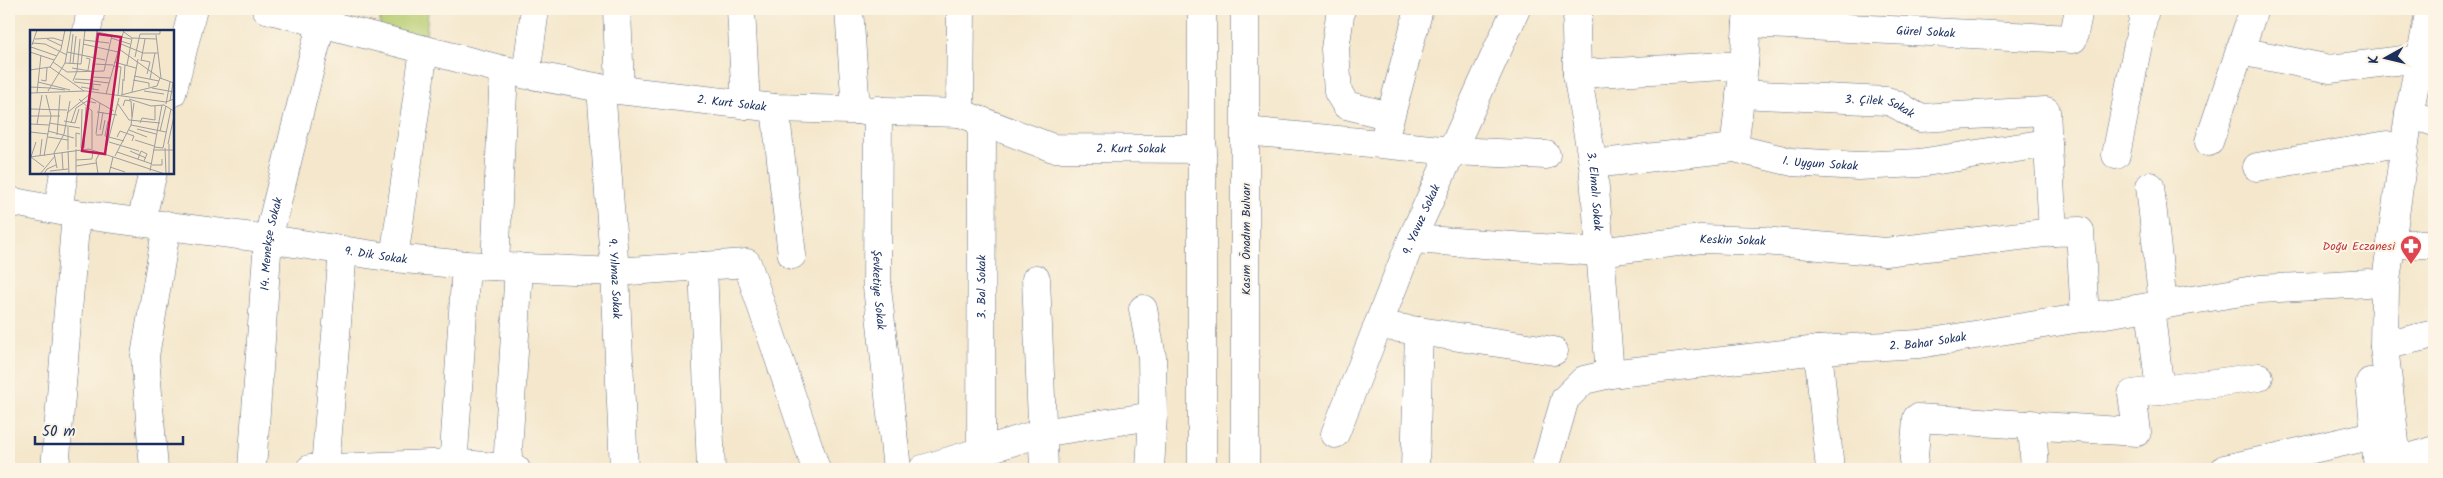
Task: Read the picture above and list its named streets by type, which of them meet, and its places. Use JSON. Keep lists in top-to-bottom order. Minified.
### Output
{"streets":{"street":["Gürel Sokak","2. Kurt Sokak","3. Çilek Sokak","1. Uygun Sokak","3. Elmalı Sokak","9. Yavuz Sokak","Kasım Önadım Bulvarı","Keskin Sokak","14. Menekşe Sokak","9. Dik Sokak","9. Yılmaz Sokak","3. Bal Sokak","Şevketiye Sokak","2. Bahar Sokak"]},"crossings":[["2. Kurt Sokak","14. Menekşe Sokak"],["2. Kurt Sokak","9. Yılmaz Sokak"],["2. Kurt Sokak","3. Bal Sokak"],["2. Kurt Sokak","Şevketiye Sokak"],["3. Çilek Sokak","1. Uygun Sokak"],["1. Uygun Sokak","3. Elmalı Sokak"],["3. Elmalı Sokak","Keskin Sokak"],["3. Elmalı Sokak","2. Bahar Sokak"],["9. Yavuz Sokak","Keskin Sokak"],["Keskin Sokak","2. Bahar Sokak"],["14. Menekşe Sokak","9. Dik Sokak"],["9. Dik Sokak","9. Yılmaz Sokak"]],"places":{"pharmacy":["Doğu Eczanesi"]},"scale_bar":"50 m","north":"left"}
